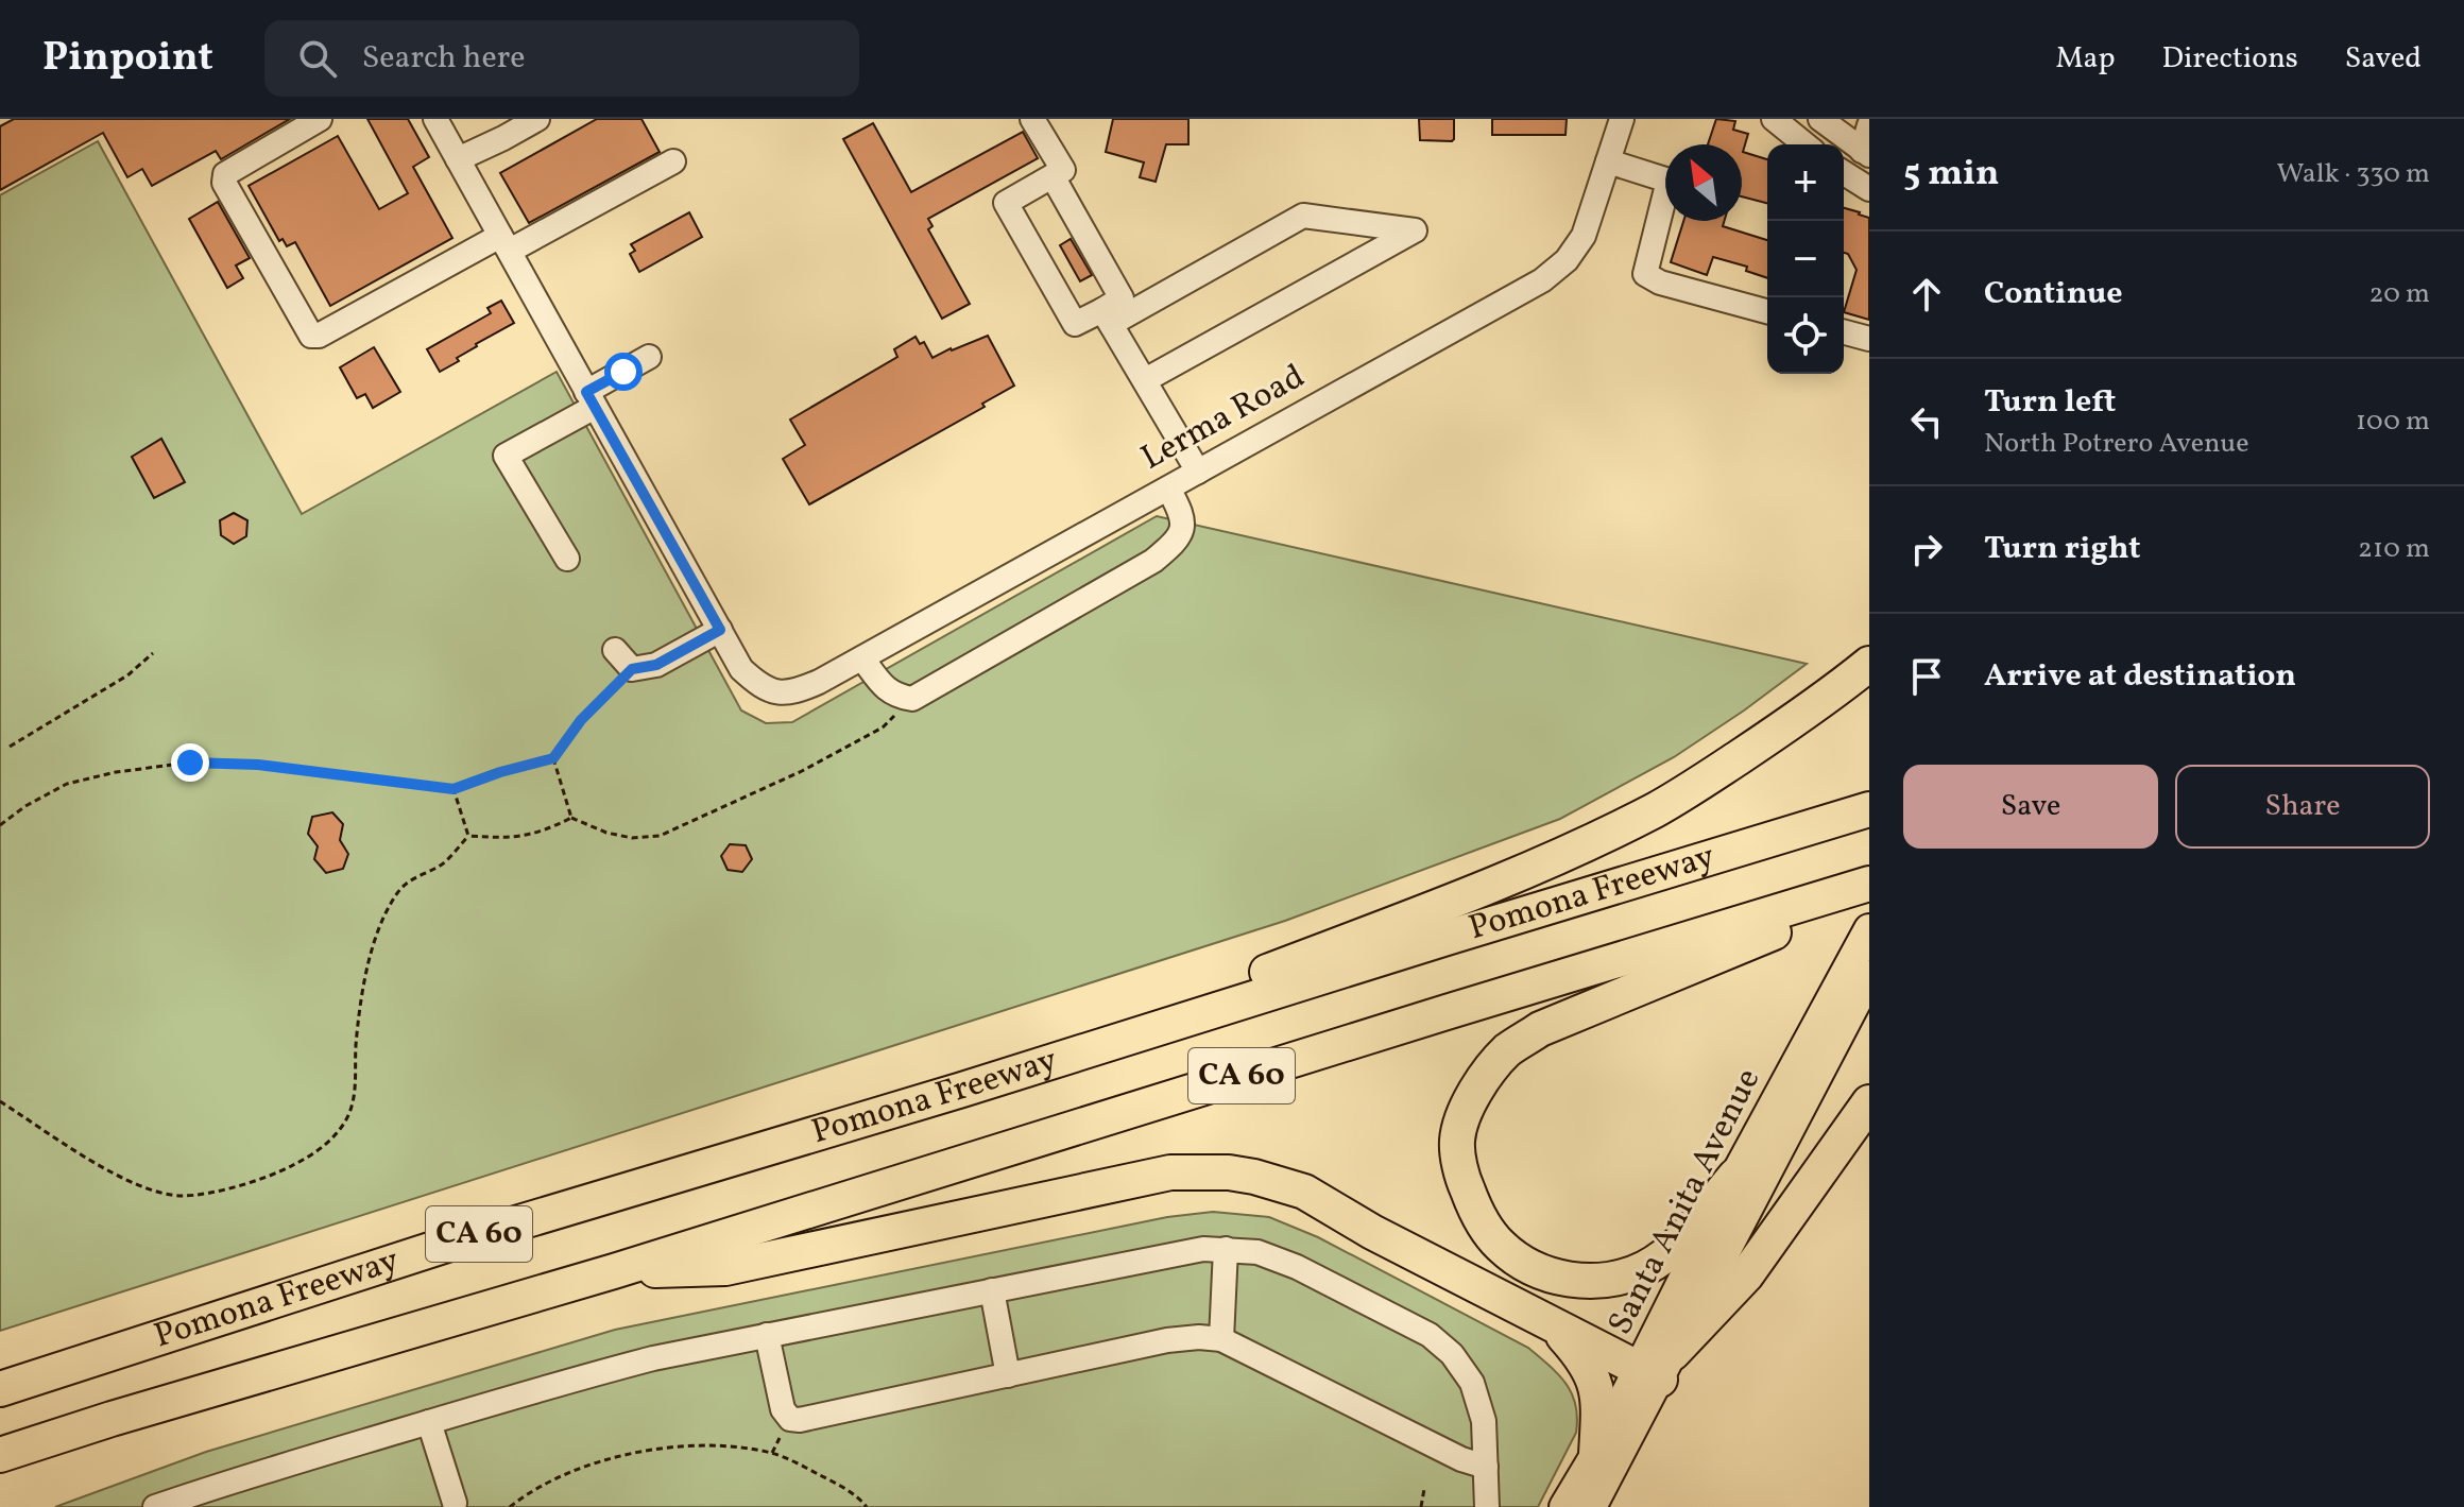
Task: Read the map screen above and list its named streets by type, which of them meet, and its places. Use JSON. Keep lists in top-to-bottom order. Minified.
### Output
{"streets":{"highway":["Pomona Freeway","CA 60"],"main road":["Santa Anita Avenue"],"street":["Lerma Road"]},"north":"top left","page":{"header":"Pinpoint","search":"Search here","nav":["Map","Directions","Saved"],"heading":["5 min","Walk · 330 m"],"map_buttons":["+","−"],"list":[["Continue","20 m"],["Turn left","North Potrero Avenue","100 m"],["Turn right","210 m"],"Arrive at destination"],"buttons":["Save","Share"]}}
